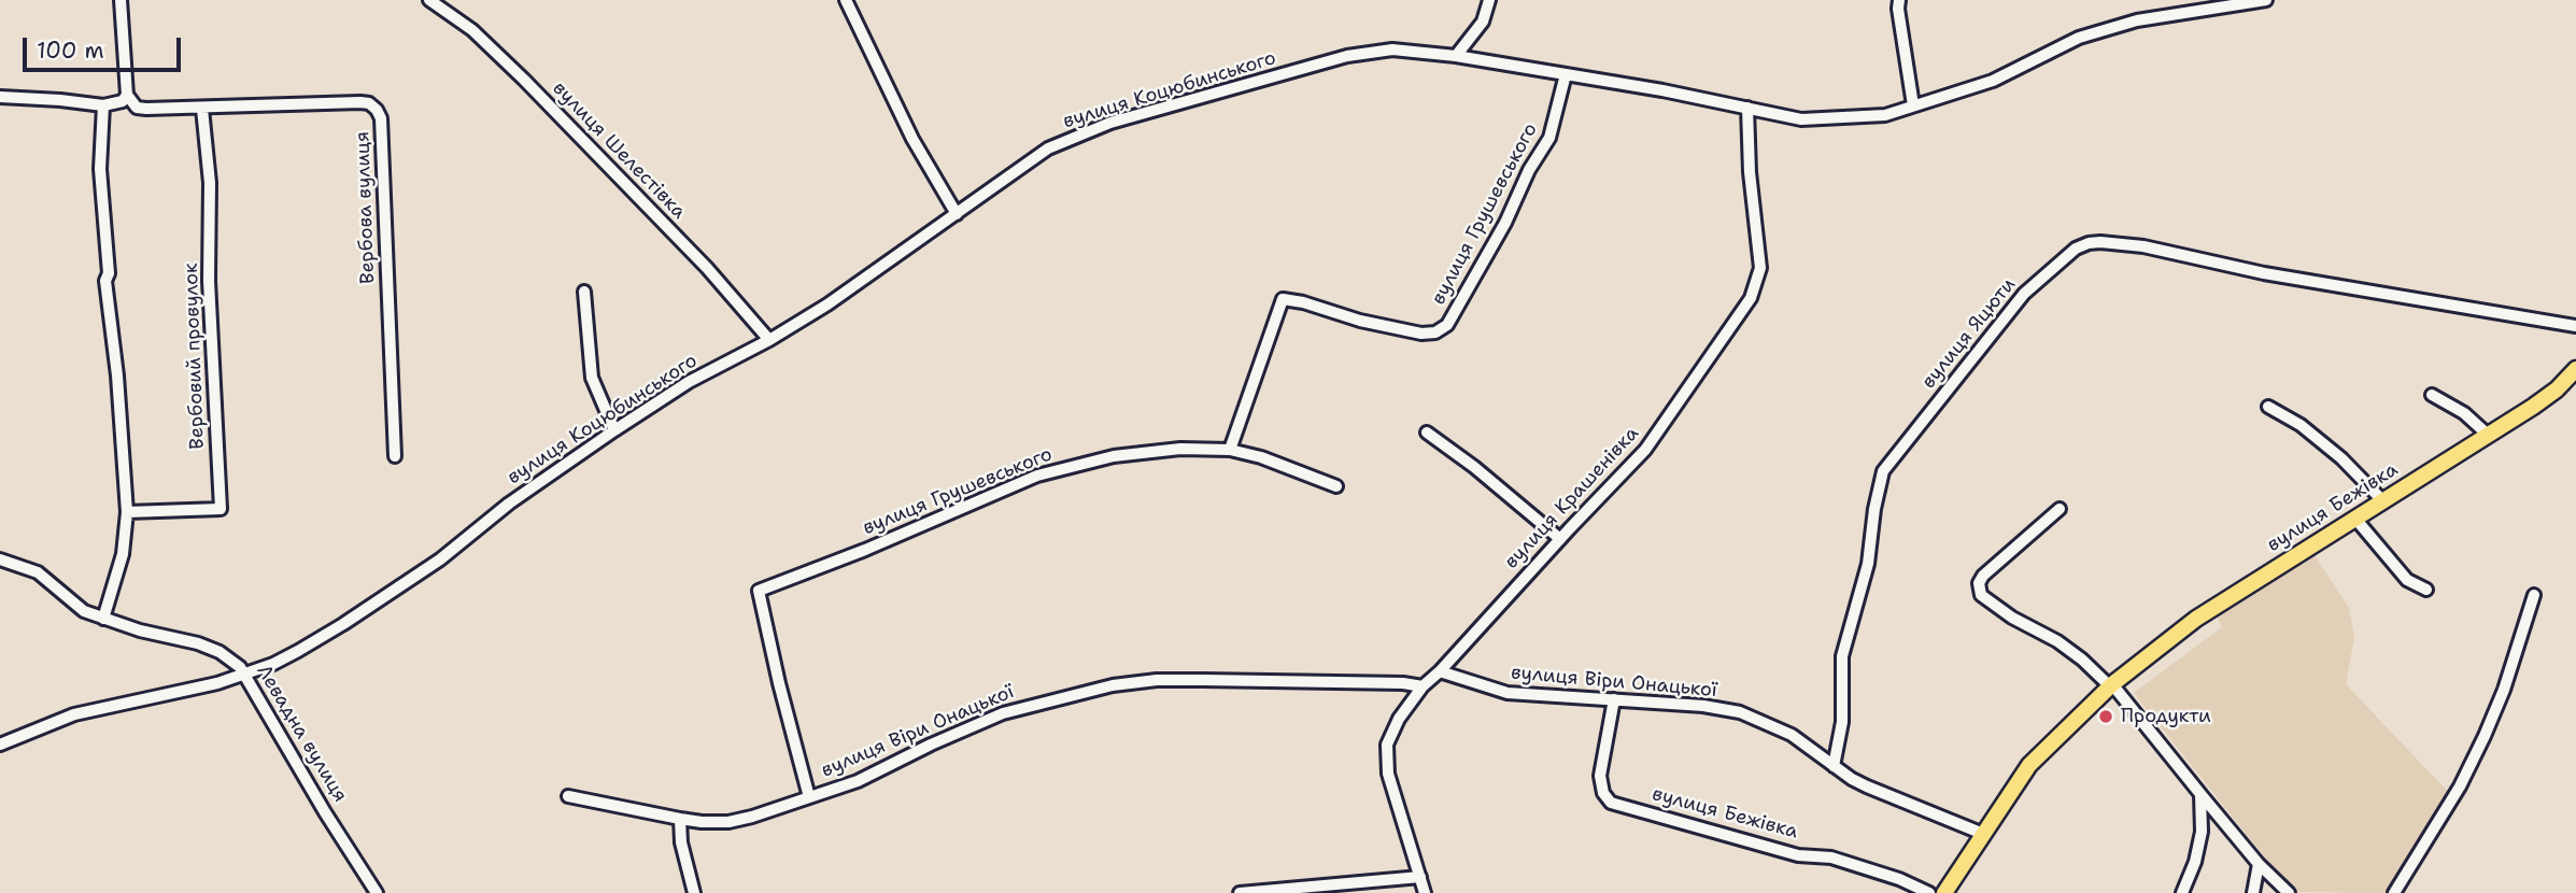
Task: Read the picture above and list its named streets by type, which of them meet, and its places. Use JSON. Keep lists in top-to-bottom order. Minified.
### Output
{"streets":{"main road":["вулиця Бежівка"],"street":["вулиця Коцюбинського","вулиця Шелестівка","Вербова вулиця","вулиця Грушевського","вулиця Яцюти","Вербовий провулок","вулиця Крашенівка","вулиця Віри Онацької","Левадна вулиця"]},"crossings":[["вулиця Коцюбинського","вулиця Шелестівка"],["вулиця Коцюбинського","вулиця Грушевського"],["вулиця Коцюбинського","вулиця Крашенівка"],["вулиця Коцюбинського","Левадна вулиця"],["Вербова вулиця","Вербовий провулок"],["вулиця Грушевського","вулиця Віри Онацької"],["вулиця Яцюти","вулиця Віри Онацької"],["вулиця Крашенівка","вулиця Віри Онацької"],["вулиця Бежівка","вулиця Віри Онацької"]],"places":["Продукти"],"scale_bar":"100 m"}
